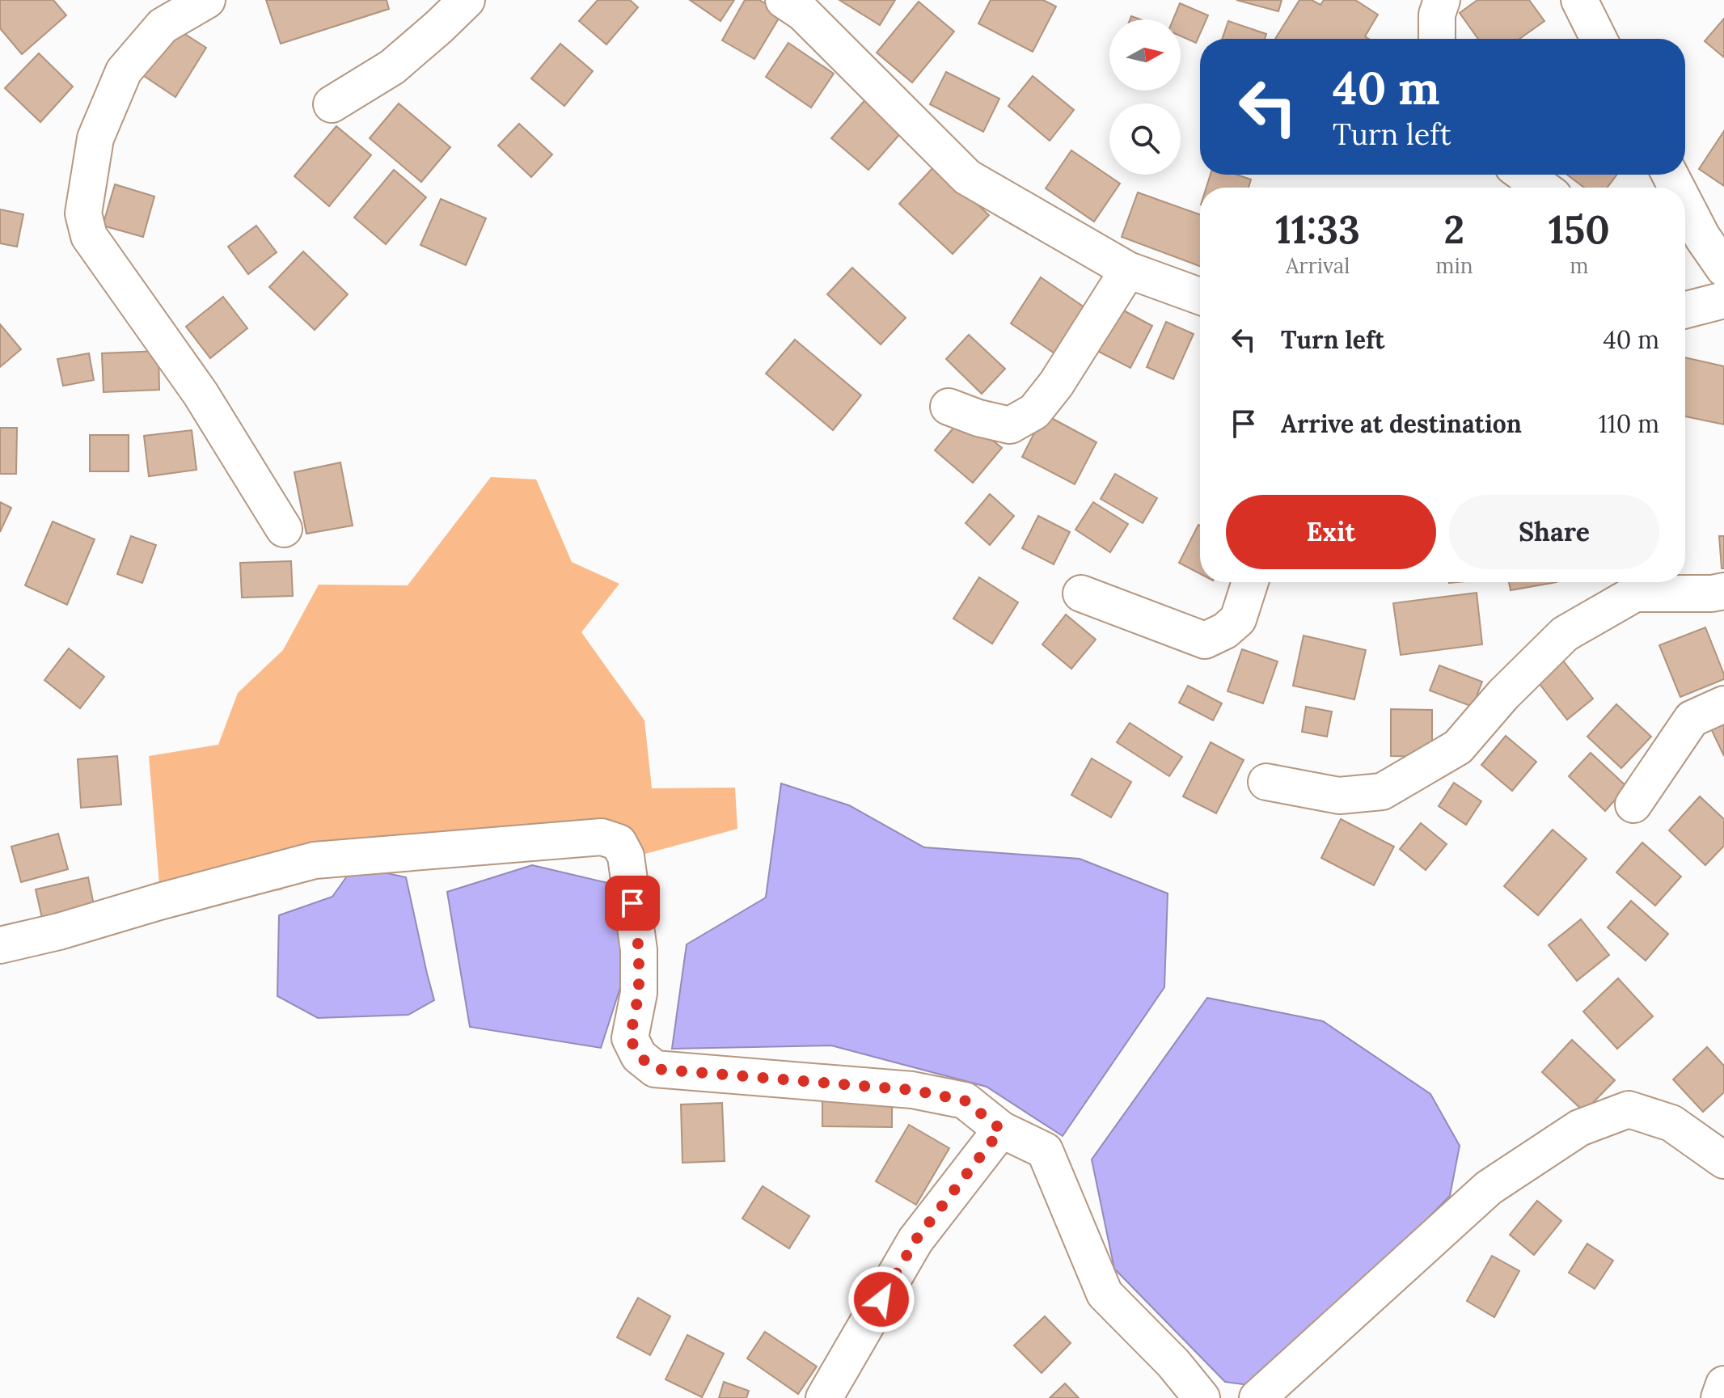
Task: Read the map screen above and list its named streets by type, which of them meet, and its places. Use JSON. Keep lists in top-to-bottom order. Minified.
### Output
{"north":"right","page":{"turn":["40 m","Turn left"],"eta":["11:33","Arrival","2","min","150","m"],"list":[{"name":"Turn left","value":"40 m"},{"name":"Arrive at destination","value":"110 m"}],"buttons":["Exit","Share"]}}
